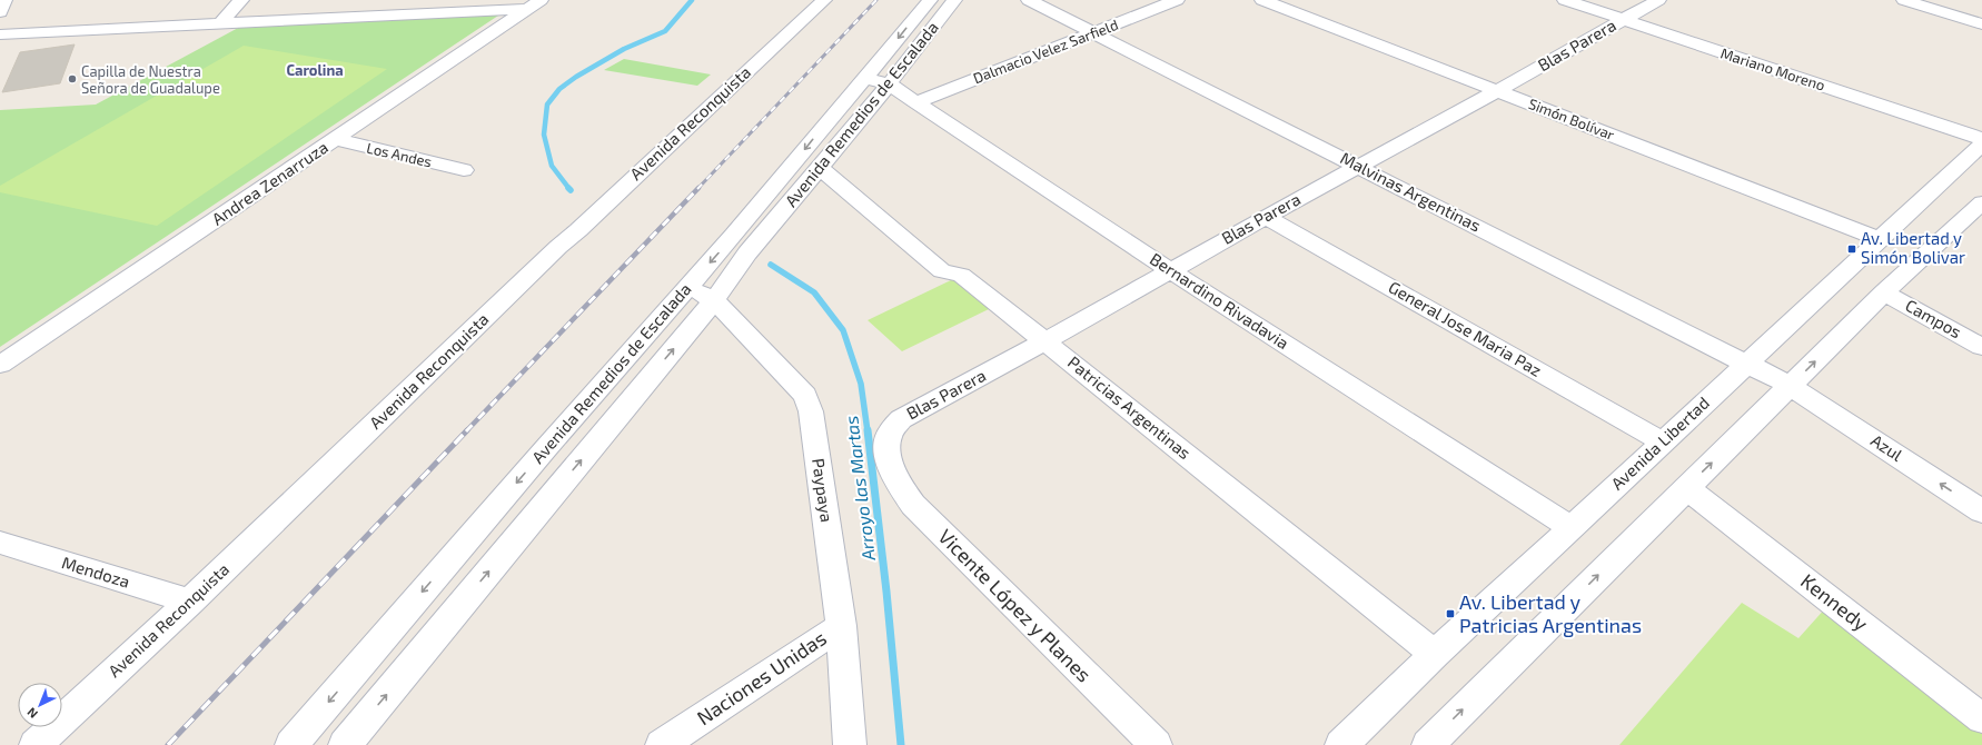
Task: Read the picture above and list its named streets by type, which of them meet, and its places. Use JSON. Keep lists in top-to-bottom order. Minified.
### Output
{"streets":{"street":["Blas Parera","Dalmacio Velez Sarfield","Mariano Moreno","Avenida Remedios de Escalada","Simón Bolívar","Avenida Reconquista","Los Andes","Andrea Zenarruza","Malvinas Argentinas","Bernardino Rivadavia","Campos","General Jose Maria Paz","Patricias Argentinas","Avenida Libertad","Azul","Paypaya","Mendoza","Kennedy","Vicente López y Planes","Naciones Unidas"]},"crossings":[["Blas Parera","Mariano Moreno"],["Blas Parera","Simón Bolívar"],["Blas Parera","Malvinas Argentinas"],["Blas Parera","Bernardino Rivadavia"],["Blas Parera","General Jose Maria Paz"],["Blas Parera","Patricias Argentinas"],["Blas Parera","Vicente López y Planes"],["Dalmacio Velez Sarfield","Malvinas Argentinas"],["Dalmacio Velez Sarfield","Bernardino Rivadavia"],["Avenida Remedios de Escalada","Bernardino Rivadavia"],["Avenida Remedios de Escalada","Patricias Argentinas"],["Avenida Remedios de Escalada","Paypaya"],["Simón Bolívar","Avenida Libertad"],["Avenida Reconquista","Mendoza"],["Los Andes","Andrea Zenarruza"],["Malvinas Argentinas","Avenida Libertad"],["Malvinas Argentinas","Azul"],["Bernardino Rivadavia","Avenida Libertad"],["General Jose Maria Paz","Avenida Libertad"],["Patricias Argentinas","Avenida Libertad"],["Paypaya","Naciones Unidas"]],"one_way":["Azul"],"districts":["Carolina"],"water":["Arroyo las Martas"],"places":{"other":["Capilla de Nuestra Señora de Guadalupe"],"transit":["Av. Libertad y Simón Bolivar","Av. Libertad y Patricias Argentinas"]},"north":"bottom left"}
